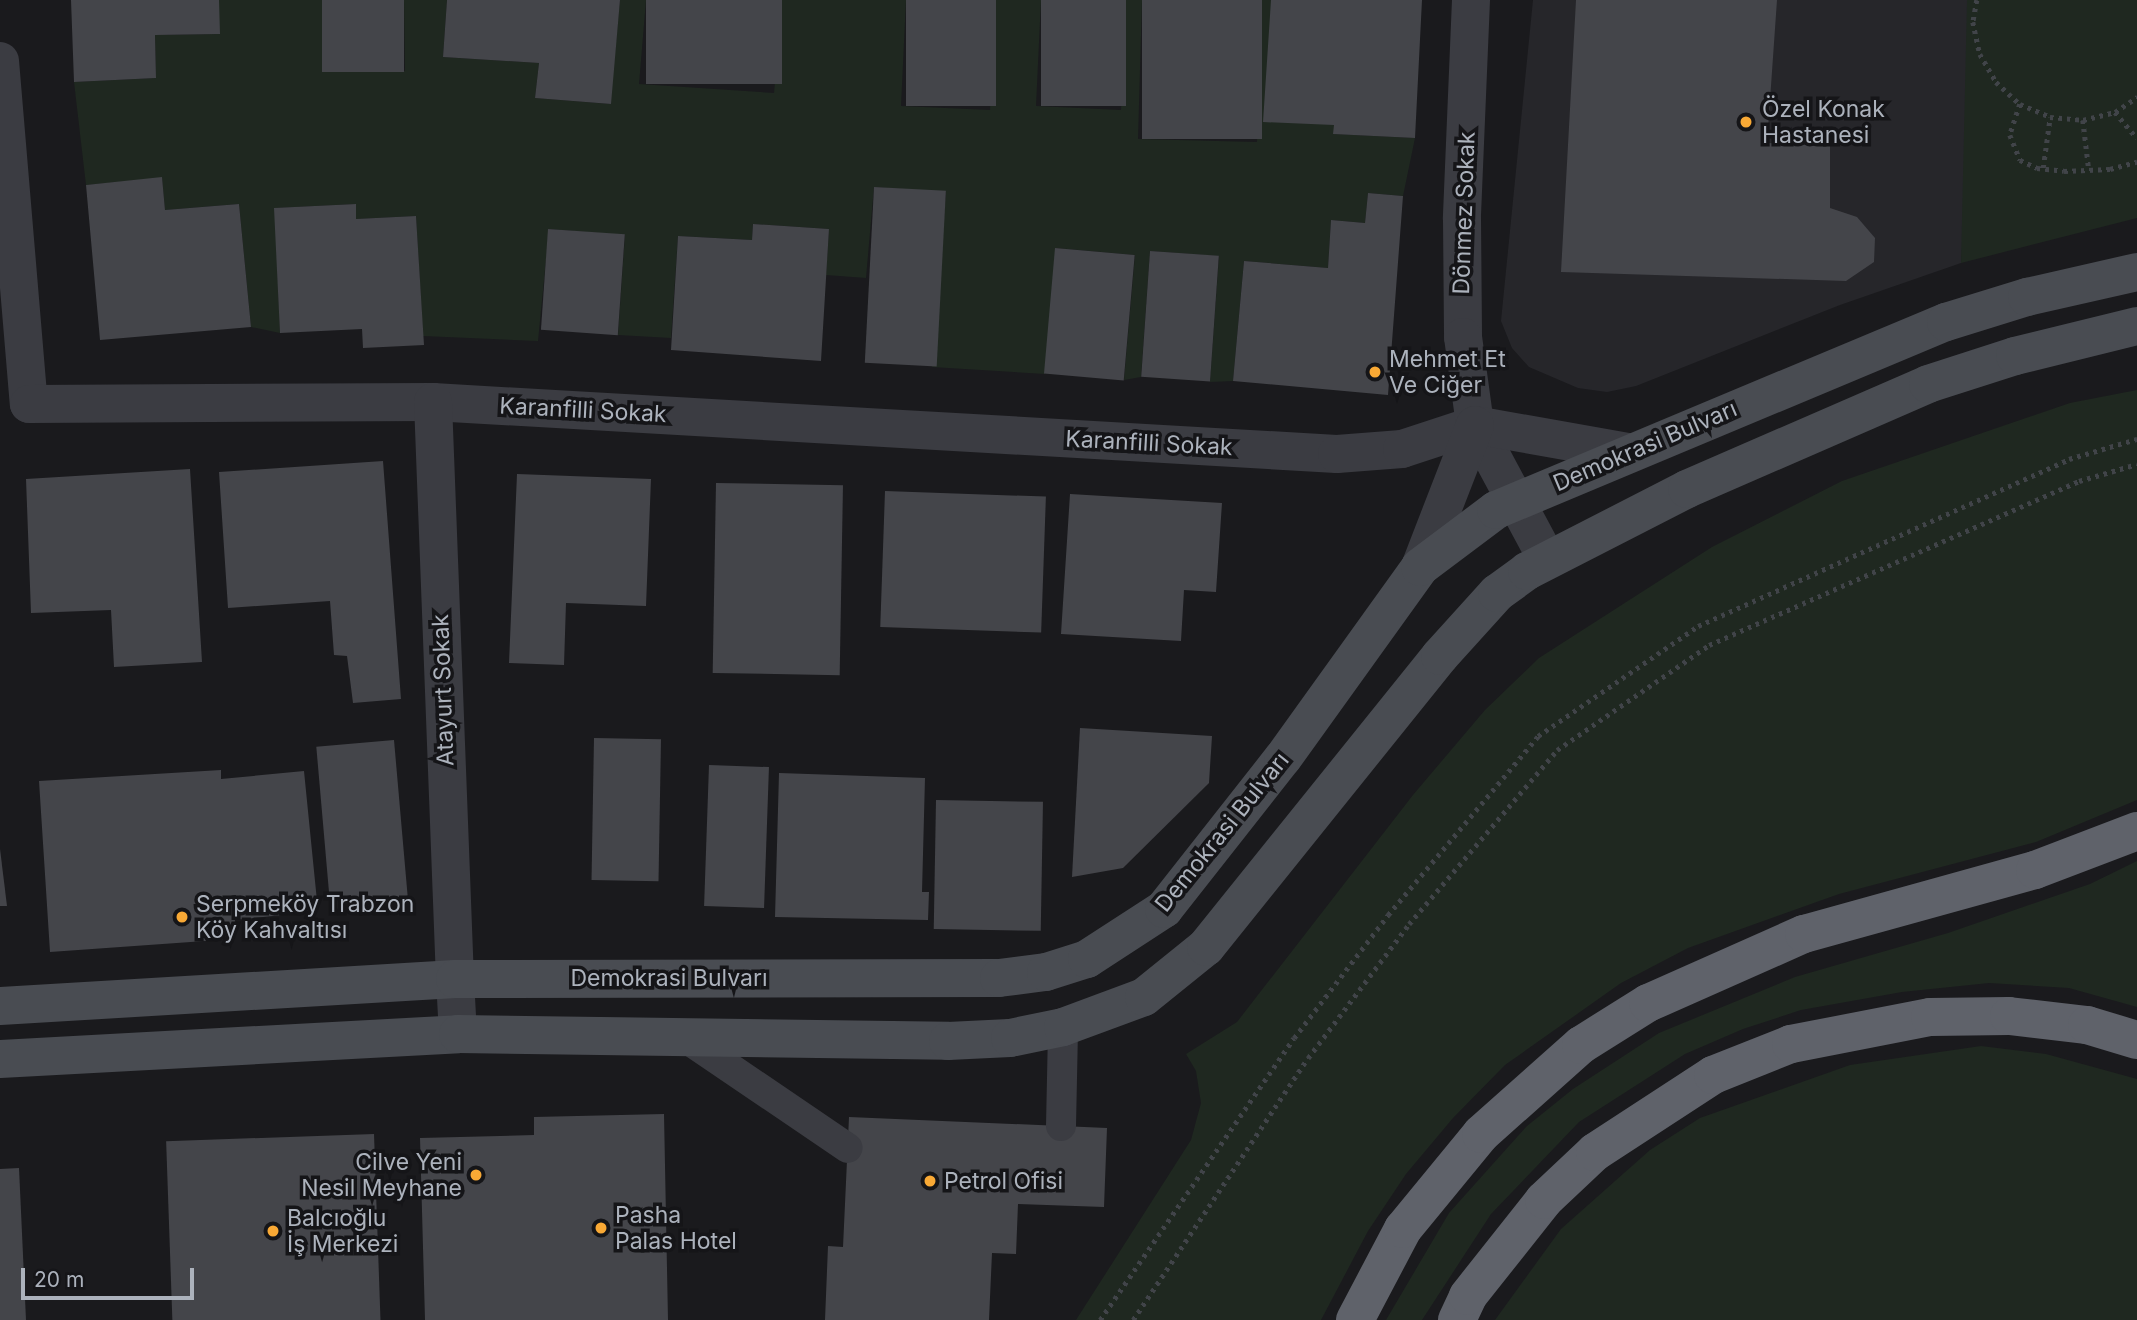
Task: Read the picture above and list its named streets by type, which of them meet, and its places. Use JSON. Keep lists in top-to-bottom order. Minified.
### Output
{"streets":{"main road":["Demokrasi Bulvarı"],"street":["Dönmez Sokak","Karanfilli Sokak","Atayurt Sokak"]},"crossings":[["Dönmez Sokak","Karanfilli Sokak"],["Karanfilli Sokak","Atayurt Sokak"],["Demokrasi Bulvarı","Atayurt Sokak"]],"places":["Özel Konak Hastanesi","Mehmet Et Ve Ciğer","Serpmeköy Trabzon Köy Kahvaltısı","Cilve Yeni Nesil Meyhane","Petrol Ofisi","Pasha Palas Hotel","Balcıoğlu İş Merkezi"],"scale_bar":"20 m"}
